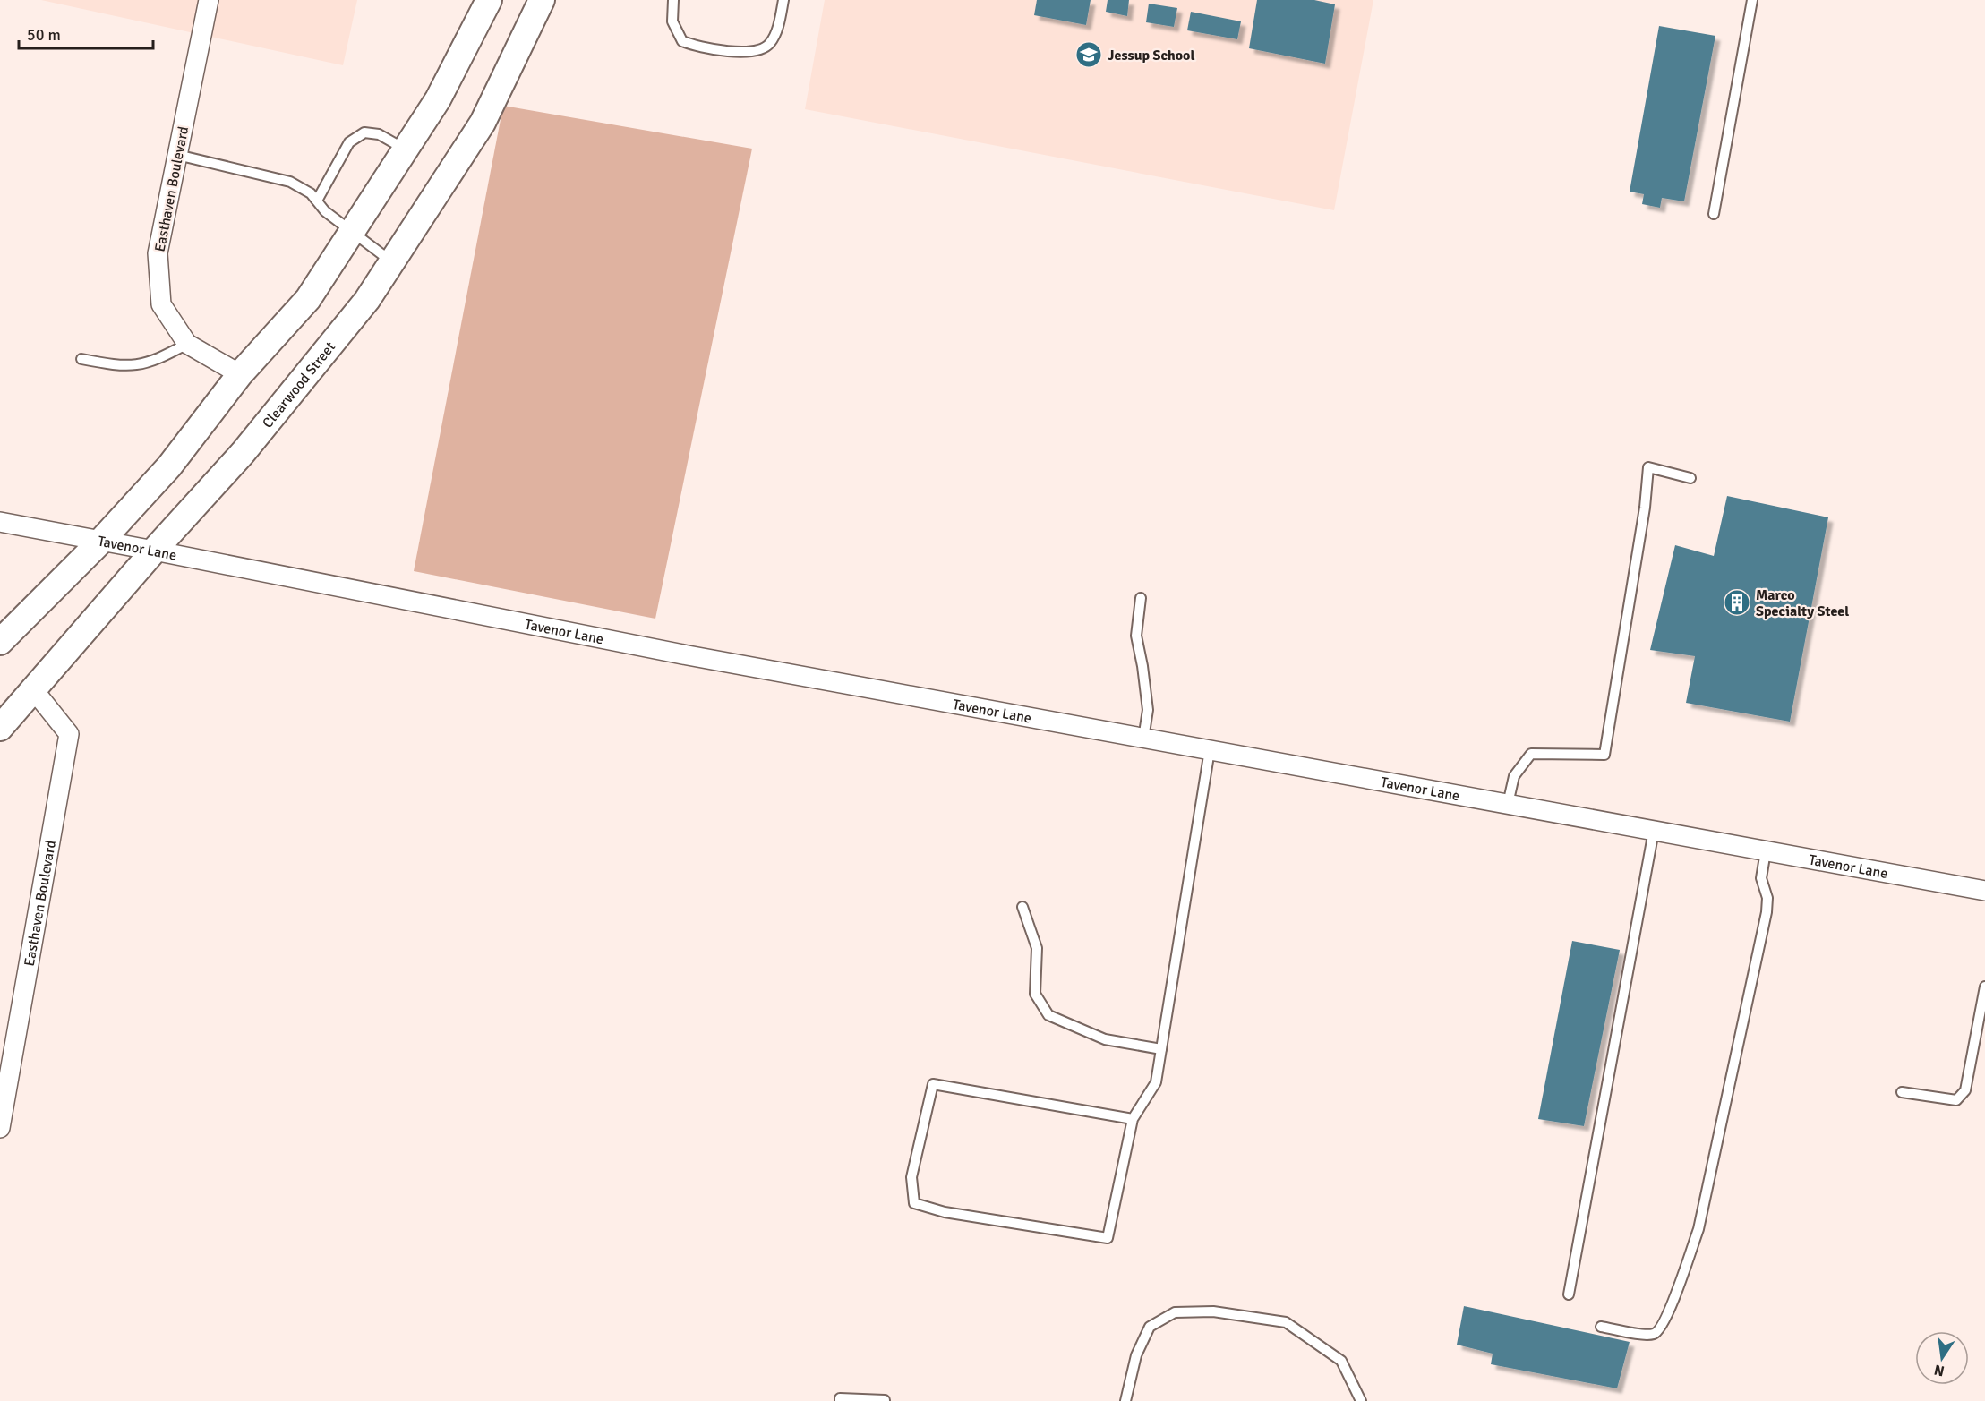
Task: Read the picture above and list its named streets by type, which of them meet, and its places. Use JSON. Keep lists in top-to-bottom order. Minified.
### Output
{"streets":{"main road":["Clearwood Street"],"street":["Easthaven Boulevard","Tavenor Lane"]},"crossings":[["Easthaven Boulevard","Clearwood Street"],["Clearwood Street","Tavenor Lane"]],"places":{"school or university":["Jessup School"],"building":["Marco Specialty Steel"]},"scale_bar":"50 m","north":"bottom"}
